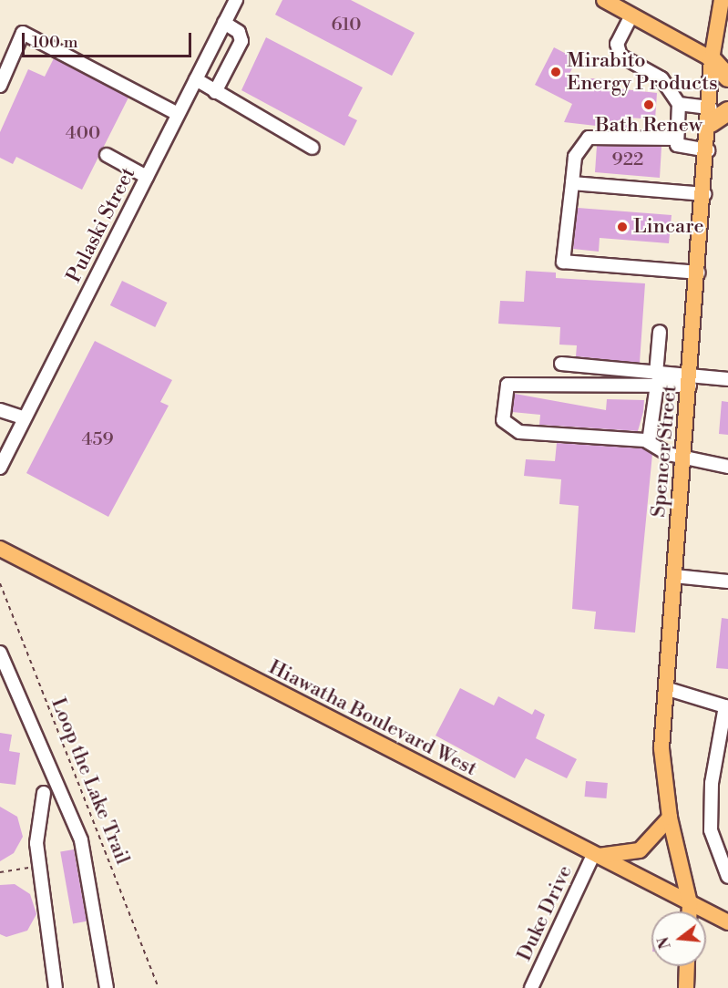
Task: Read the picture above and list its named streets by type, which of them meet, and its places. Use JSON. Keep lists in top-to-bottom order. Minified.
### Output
{"streets":{"main road":["Spencer Street","Hiawatha Boulevard West"],"street":["Pulaski Street","Duke Drive"],"path":["Loop the Lake Trail"]},"crossings":[["Spencer Street","Hiawatha Boulevard West"],["Hiawatha Boulevard West","Duke Drive"]],"places":["Mirabito Energy Products","Bath Renew","Lincare"],"house_numbers":["610","400","922","459"],"scale_bar":"100 m","north":"left"}
